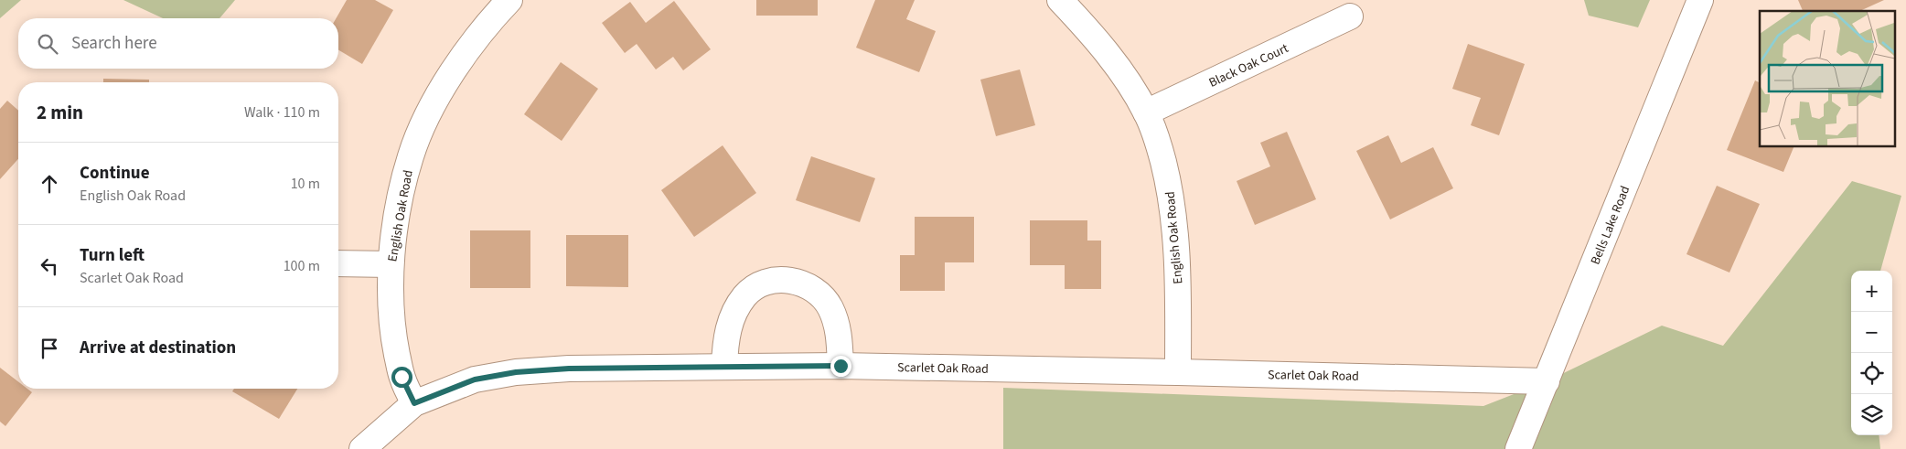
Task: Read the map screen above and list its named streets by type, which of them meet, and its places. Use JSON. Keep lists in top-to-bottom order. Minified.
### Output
{"streets":{"street":["Black Oak Court","English Oak Road","Bells Lake Road","Scarlet Oak Road"]},"crossings":[["Black Oak Court","English Oak Road"],["English Oak Road","Scarlet Oak Road"],["Bells Lake Road","Scarlet Oak Road"]],"page":{"search":"Search here","heading":["2 min","Walk · 110 m"],"list":[["Continue","English Oak Road","10 m"],["Turn left","Scarlet Oak Road","100 m"],"Arrive at destination"],"map_buttons":["+","−"]}}
